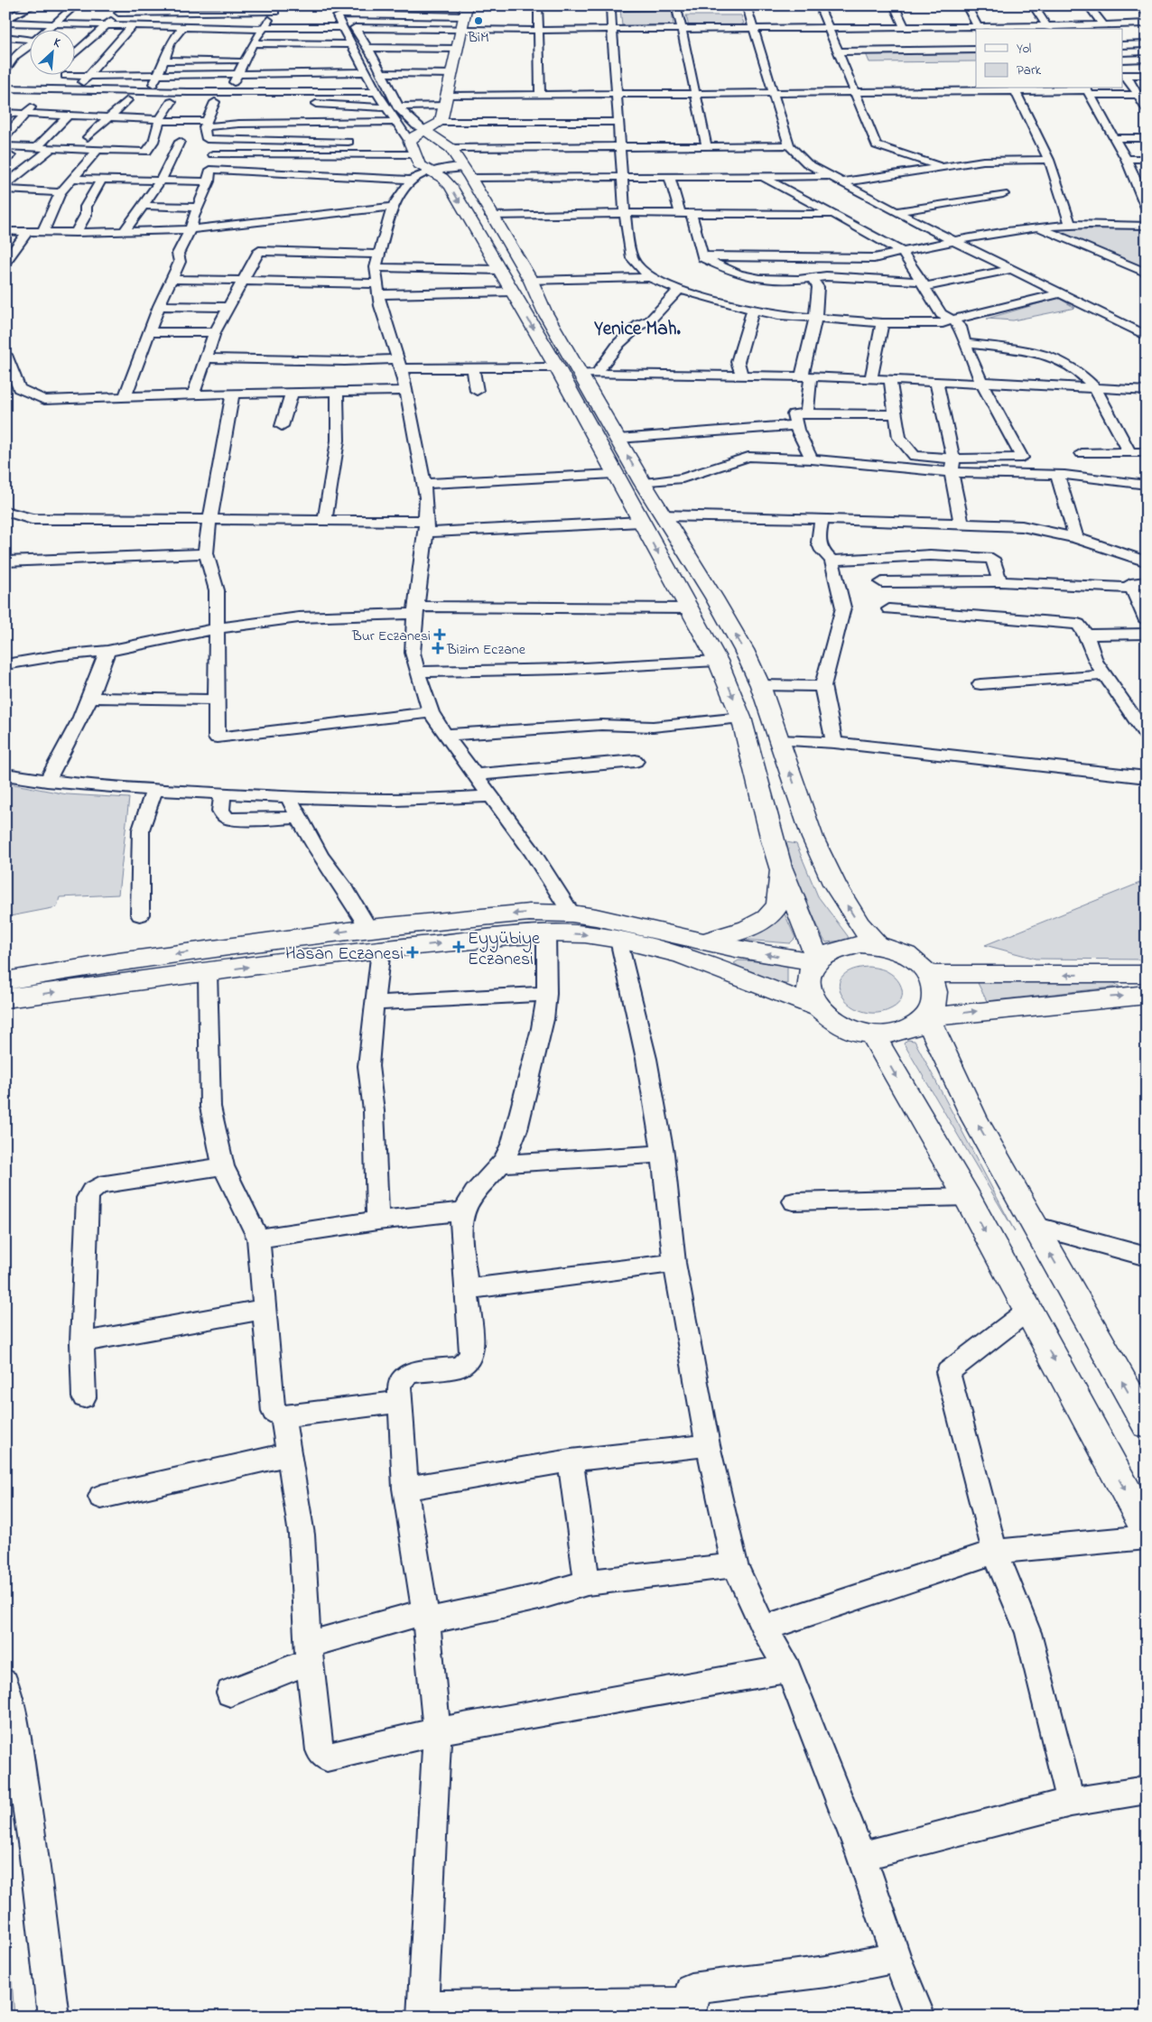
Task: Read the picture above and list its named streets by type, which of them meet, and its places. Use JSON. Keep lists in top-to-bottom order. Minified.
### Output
{"districts":["Yenice Mah."],"places":{"other":["BiM"],"health":["Bur Eczanesi","Bizim Eczane","Eyyübiye Eczanesi","Hasan Eczanesi"]},"legend":["Yol","Park"],"north":"top right"}
